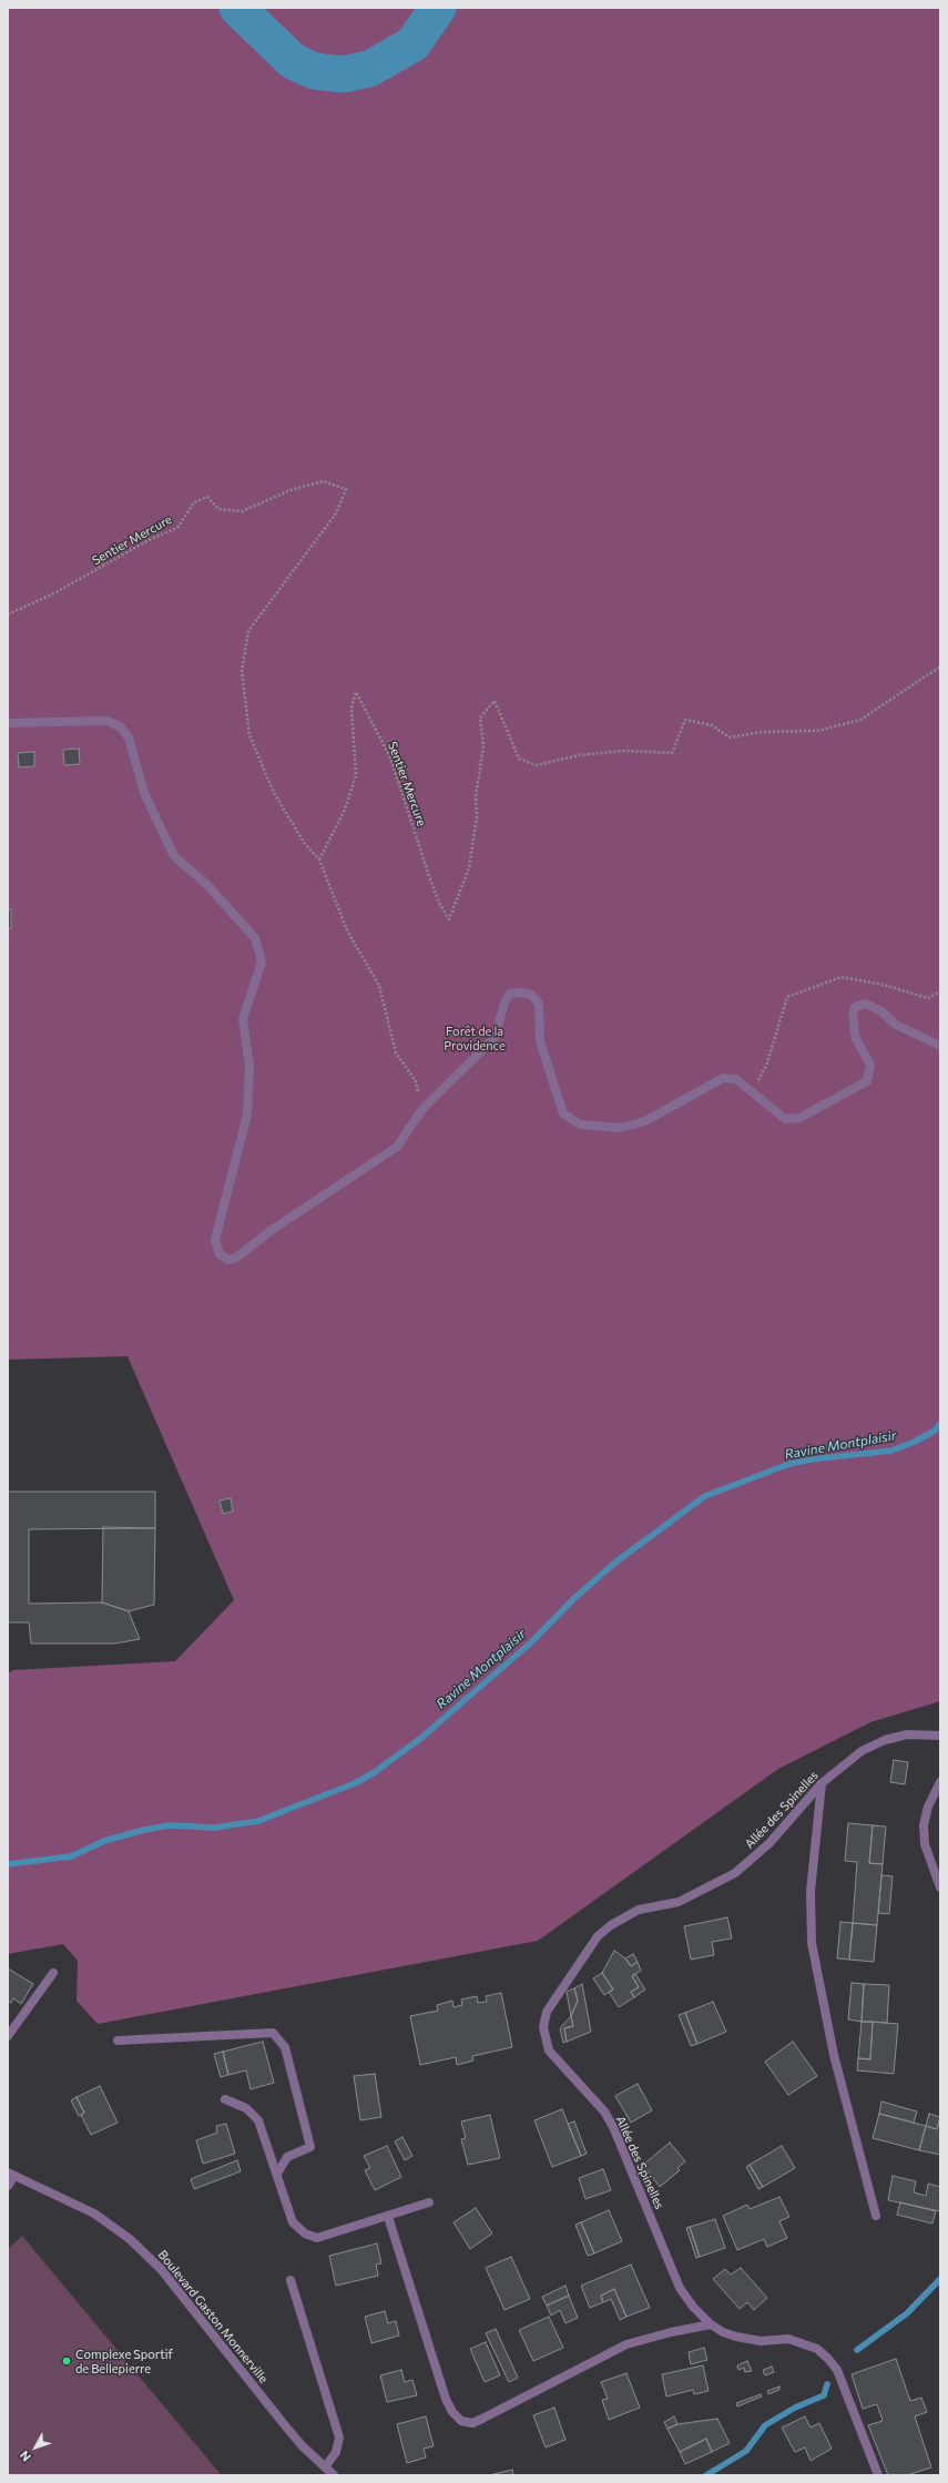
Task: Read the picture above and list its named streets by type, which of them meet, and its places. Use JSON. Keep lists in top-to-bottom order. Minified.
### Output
{"streets":{"street":["Allée des Spinelles","Boulevard Gaston Monnerville"],"path":["Sentier Mercure"]},"water":["Ravine Montplaisir"],"parks":["Forêt de la Providence"],"places":["Complexe Sportif de Bellepierre"],"north":"bottom left"}
